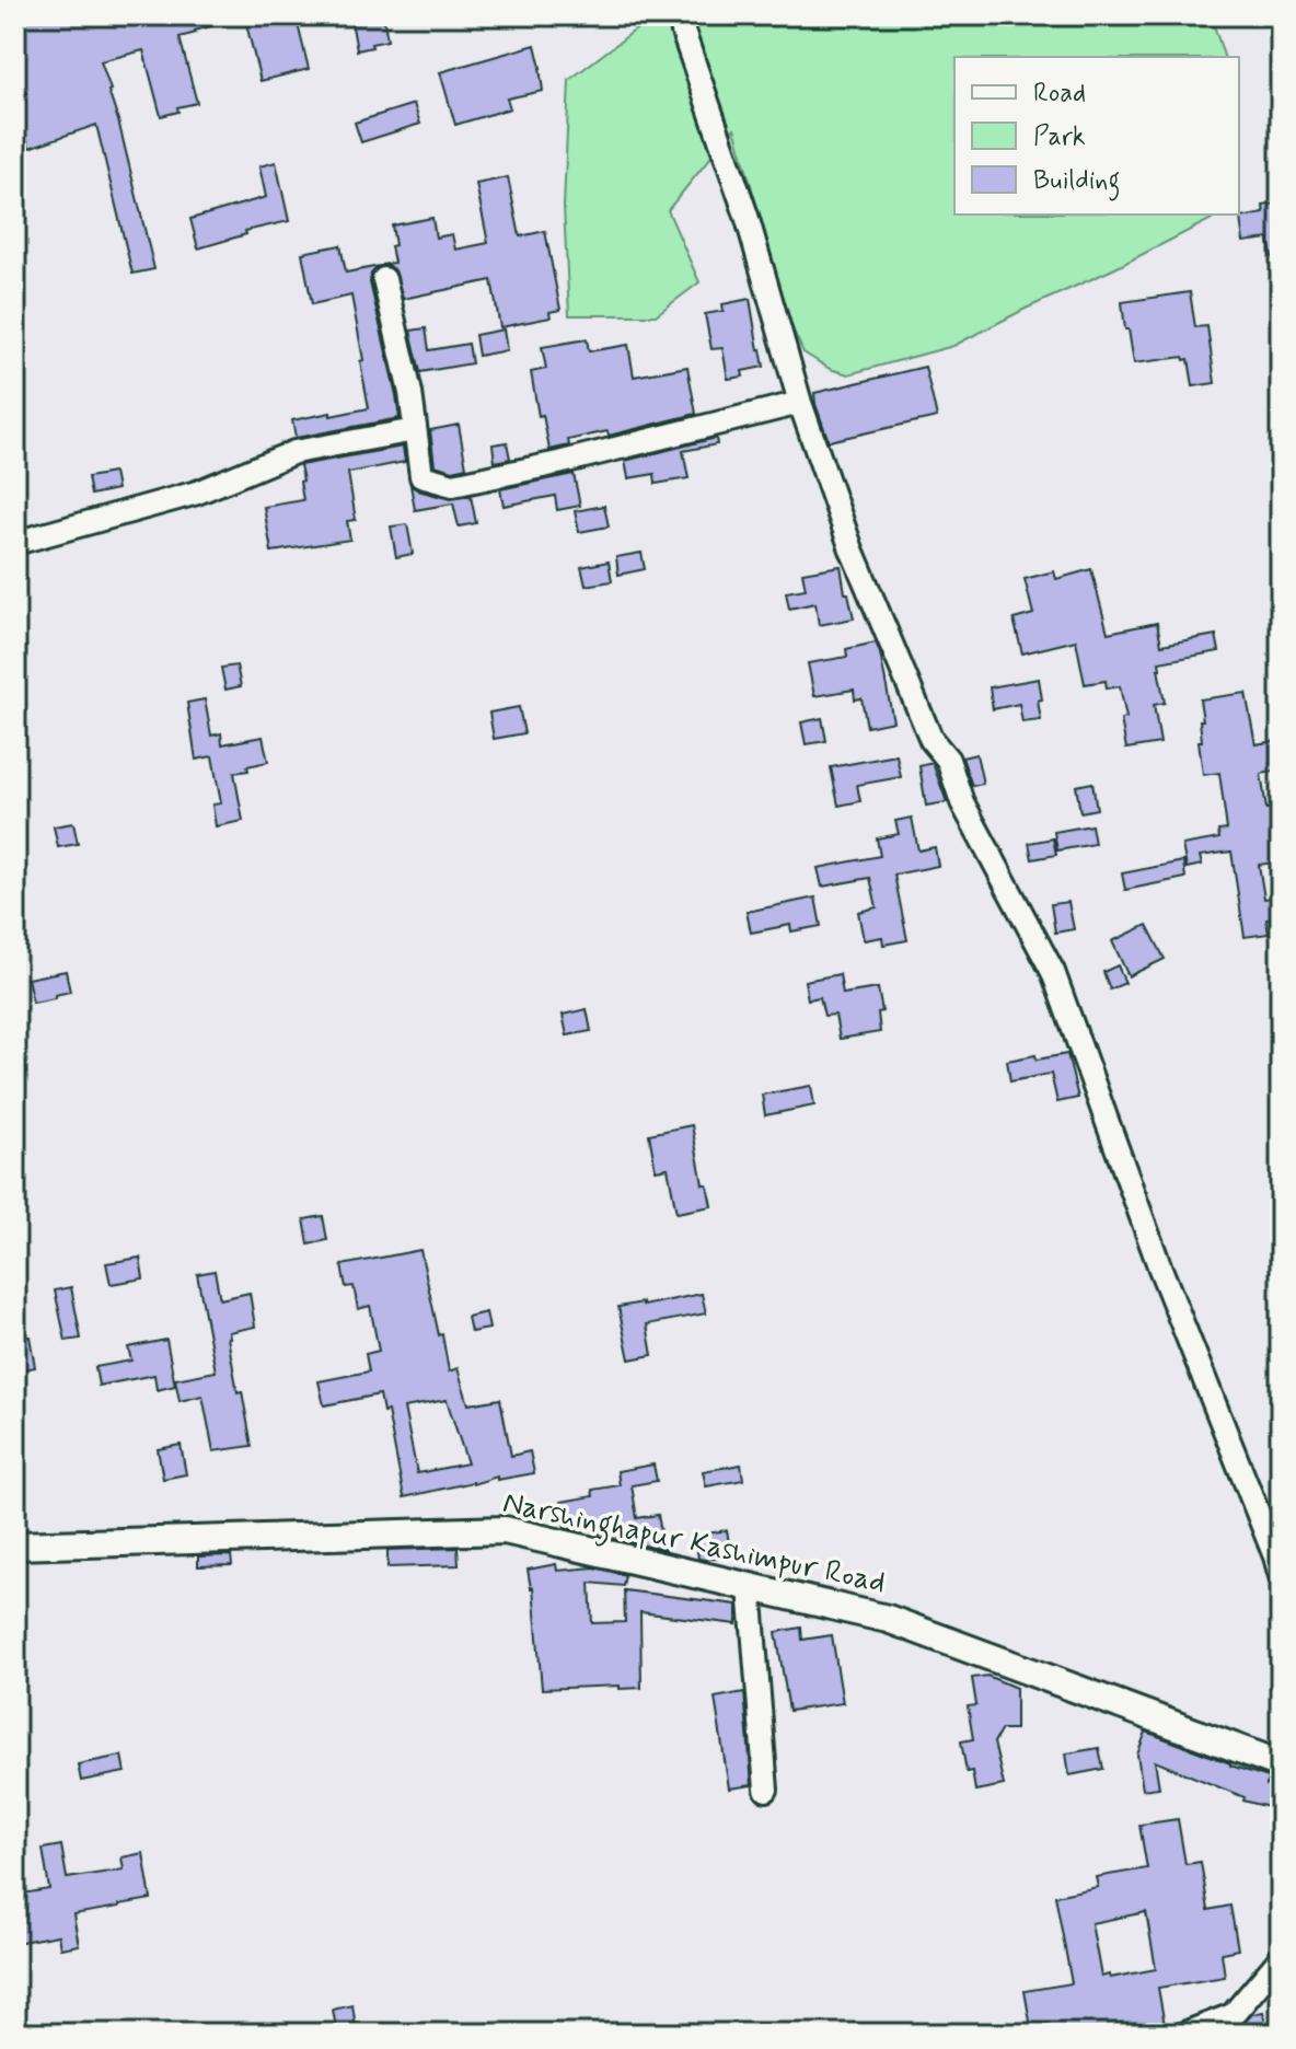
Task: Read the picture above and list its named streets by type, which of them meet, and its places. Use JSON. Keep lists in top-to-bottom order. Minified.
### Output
{"streets":{"street":["Narshinghapur Kashimpur Road"]},"legend":["Road","Park","Building"]}
